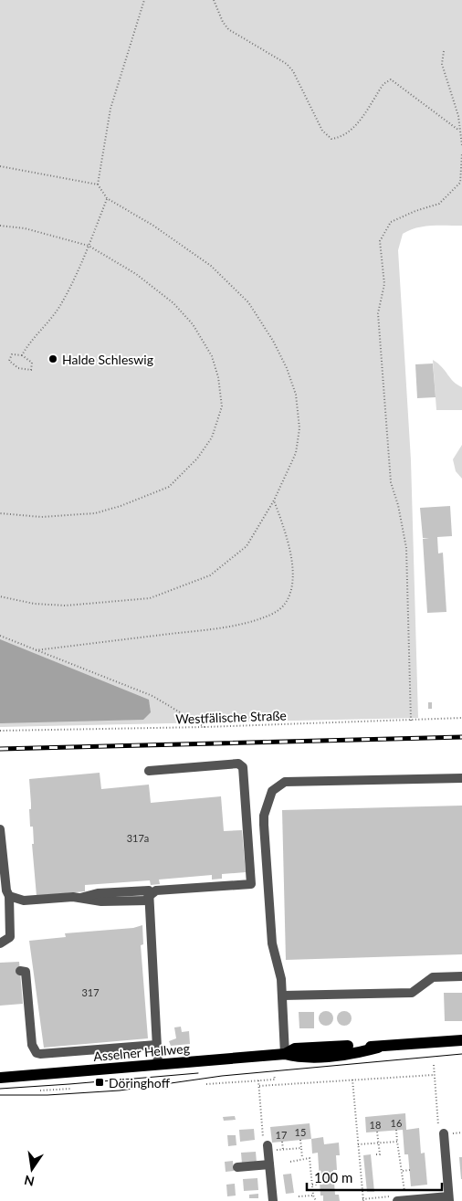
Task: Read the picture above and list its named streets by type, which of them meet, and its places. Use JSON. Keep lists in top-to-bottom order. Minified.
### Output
{"streets":{"main road":["Asselner Hellweg"],"path":["Westfälische Straße"]},"places":{"other":["Halde Schleswig"],"transit":["Döringhoff"]},"house_numbers":["317a","317","16","18","15","17"],"scale_bar":"100 m","north":"bottom"}
